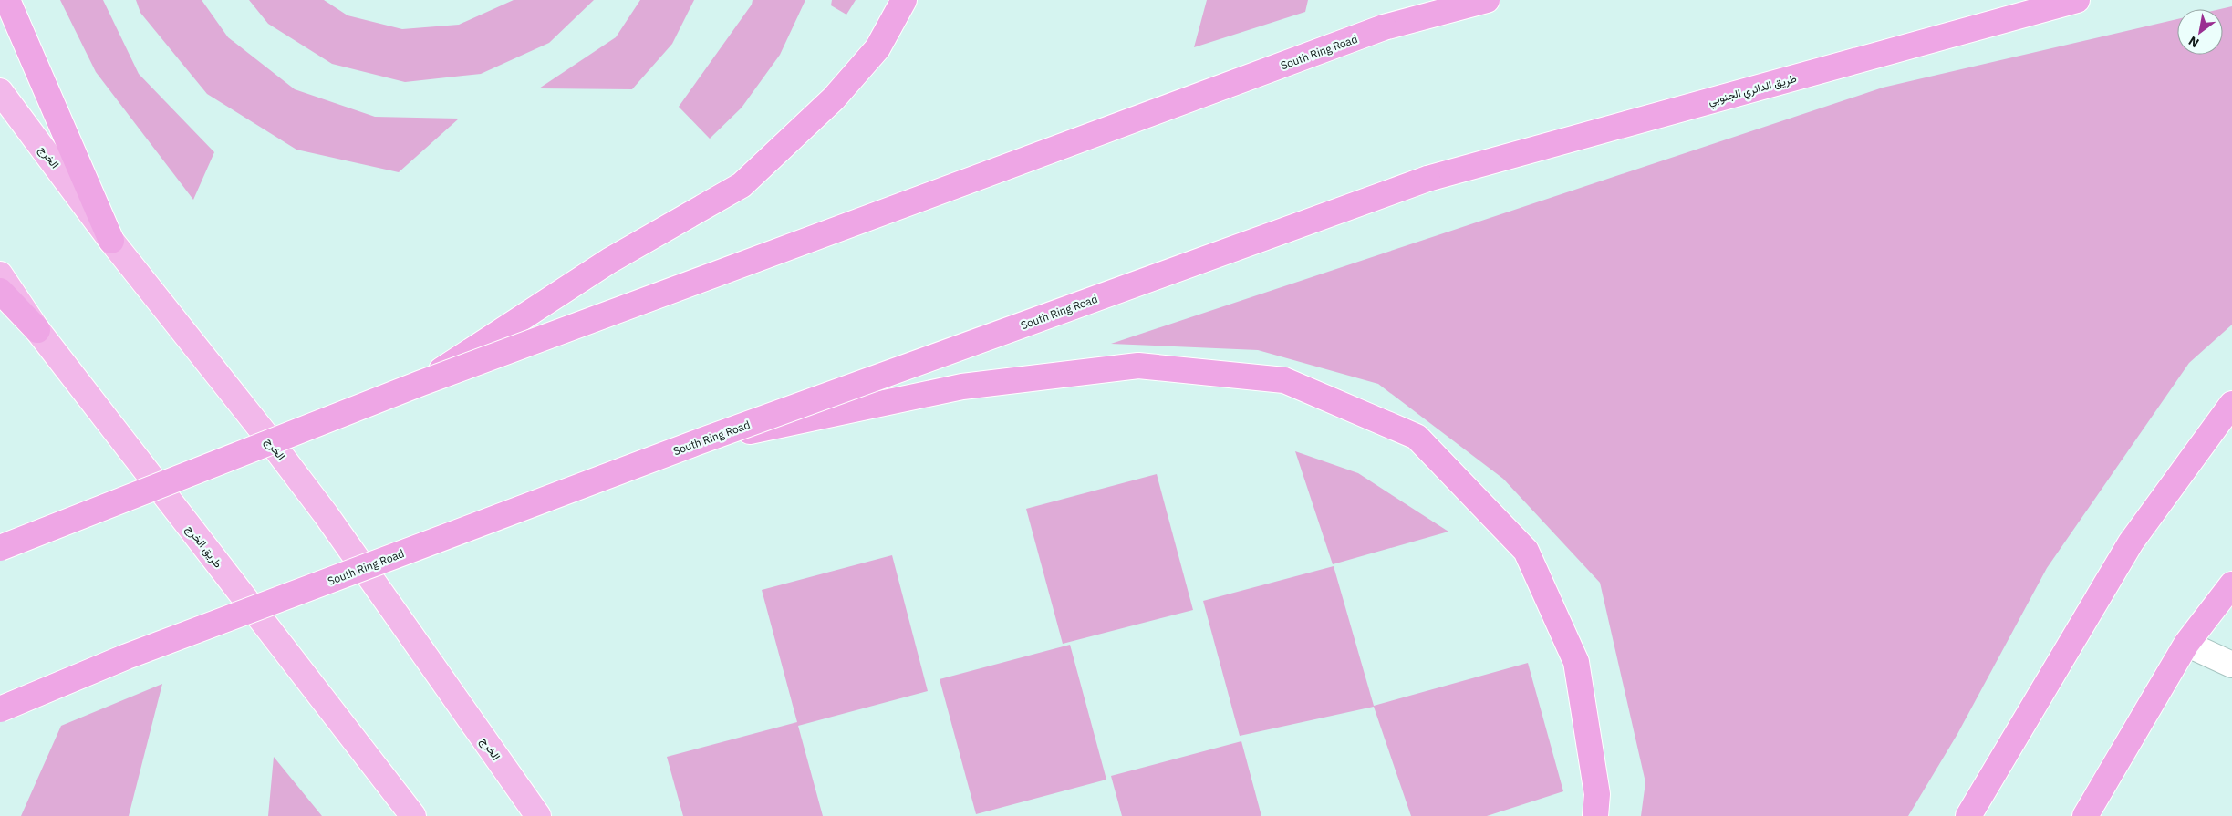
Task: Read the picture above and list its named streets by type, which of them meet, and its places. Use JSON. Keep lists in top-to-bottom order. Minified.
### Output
{"streets":{"highway":["South Ring Road","طريق الدائري الجنوبي","الخرج","طريق الخرج"]},"crossings":[["South Ring Road","طريق الدائري الجنوبي"]],"north":"bottom left"}
